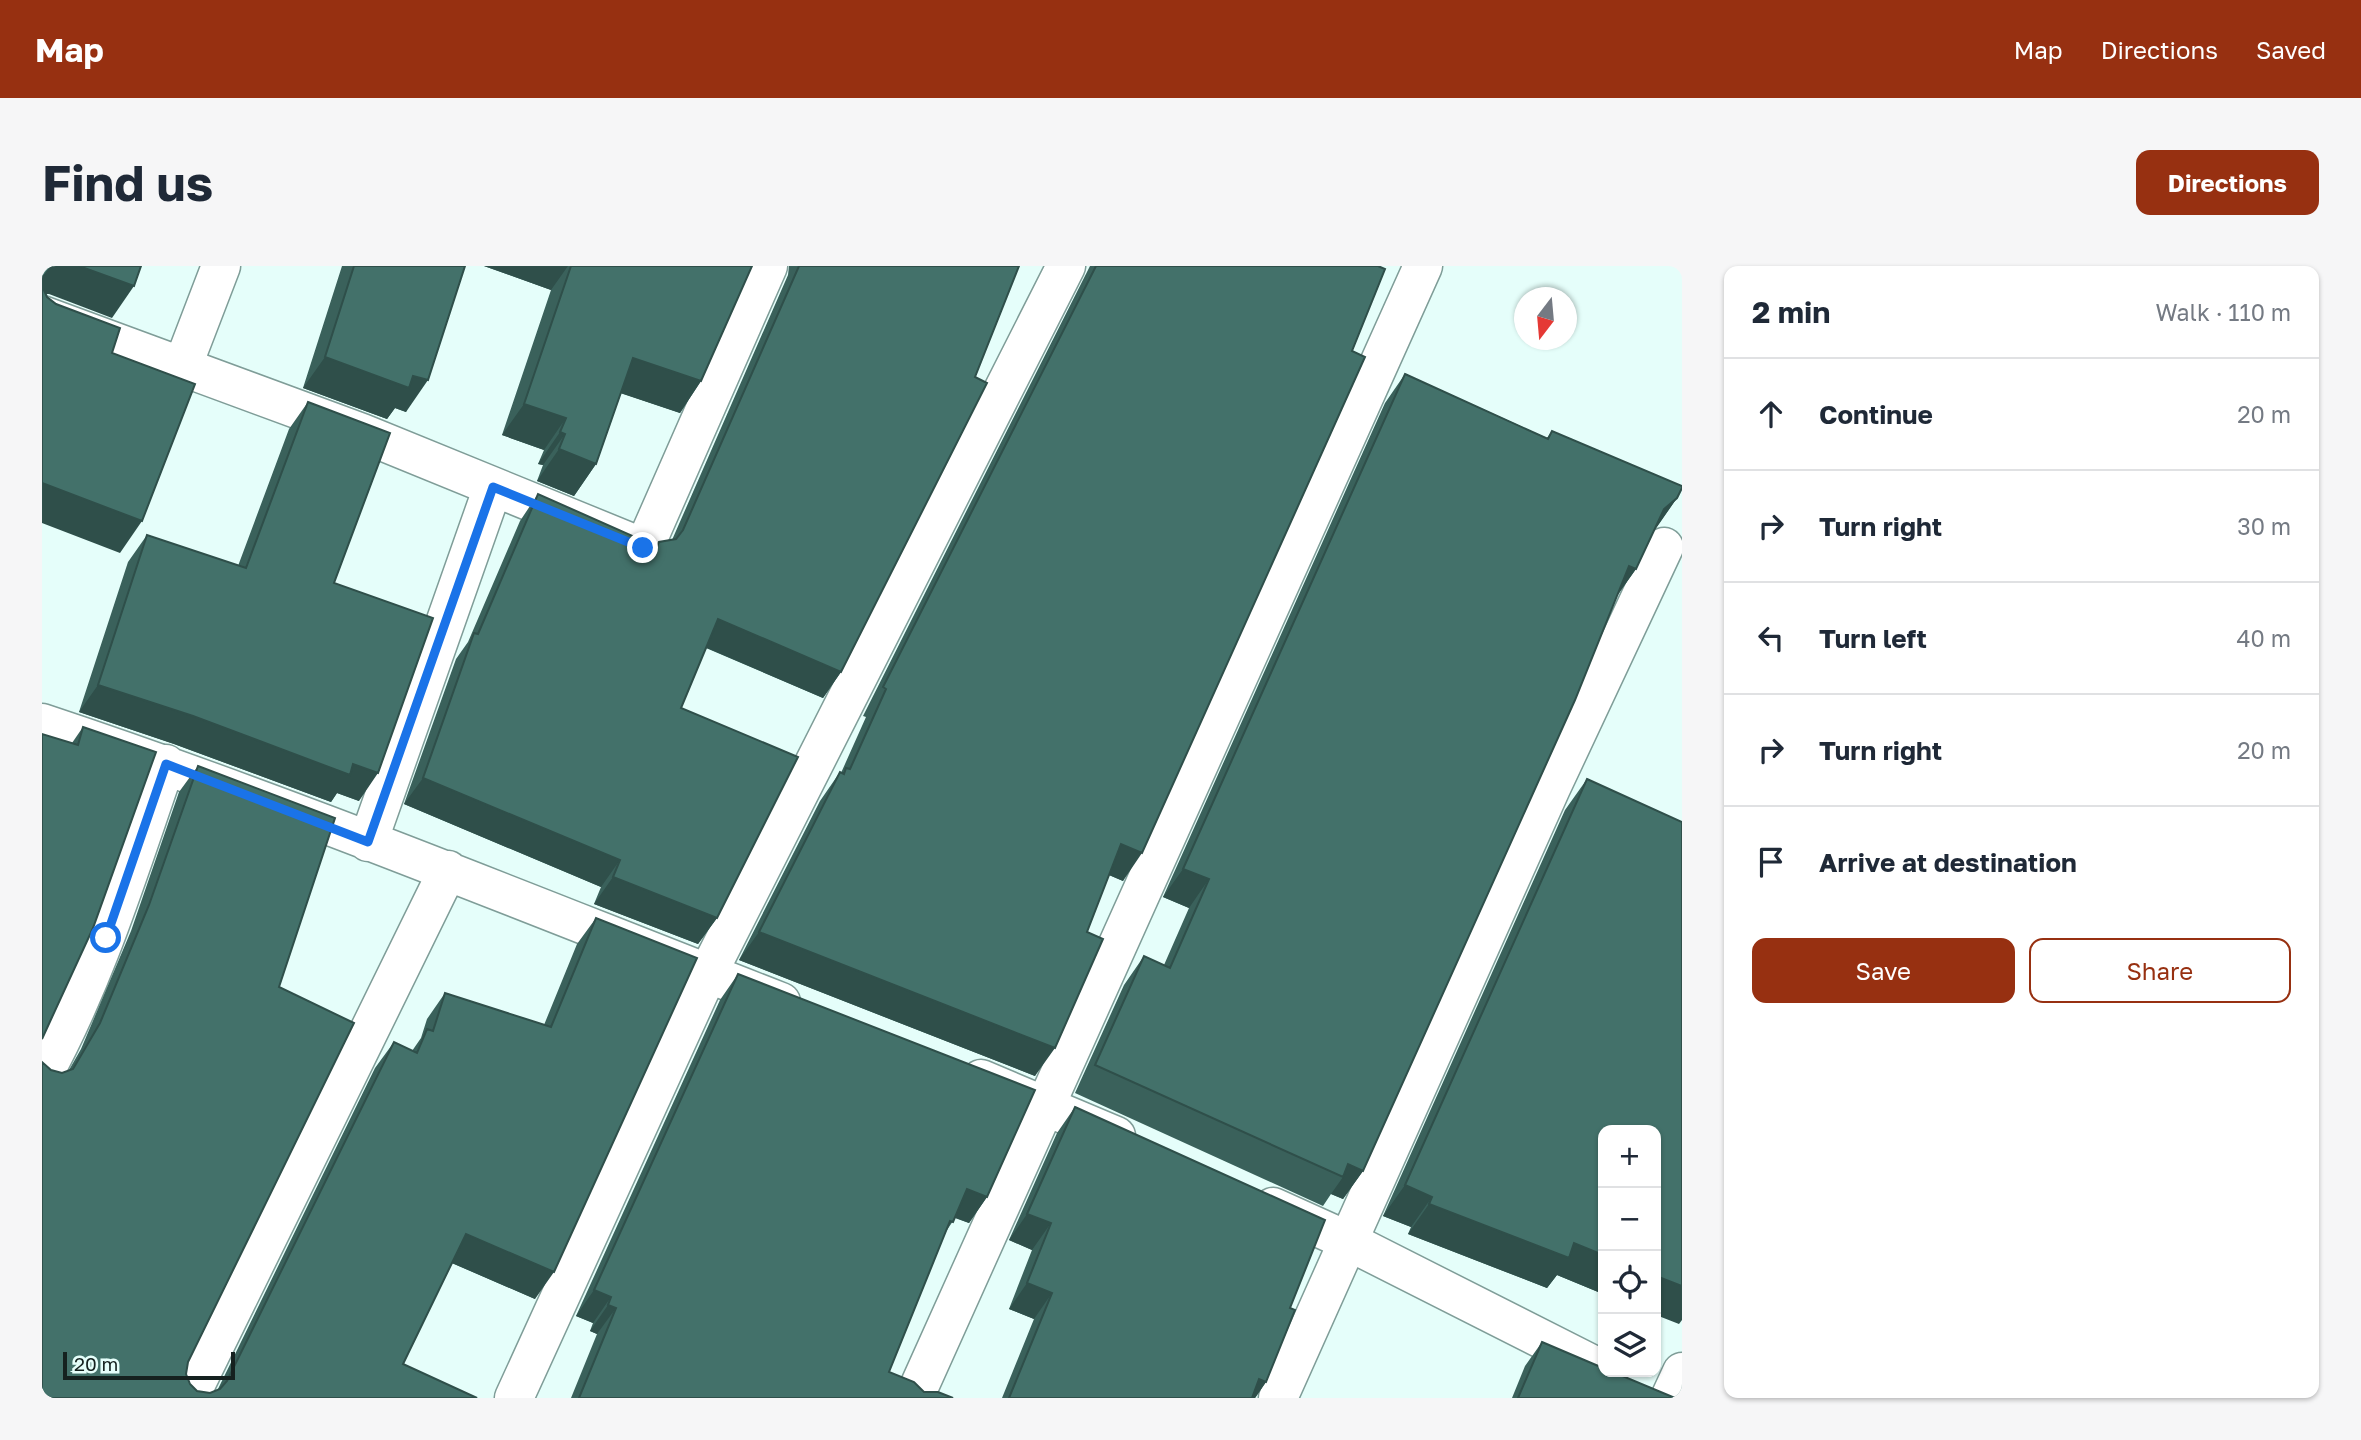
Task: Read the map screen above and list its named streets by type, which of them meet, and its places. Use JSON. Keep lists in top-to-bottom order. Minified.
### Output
{"scale_bar":"20 m","north":"bottom","page":{"header":"Map","nav":["Map","Directions","Saved"],"buttons":["Directions",["Save","Share"]],"title":"Find us","heading":["2 min","Walk · 110 m"],"list":[["Continue","20 m"],["Turn right","30 m"],["Turn left","40 m"],["Turn right","20 m"],"Arrive at destination"],"map_buttons":["+","−"],"scale":"20 m"}}
